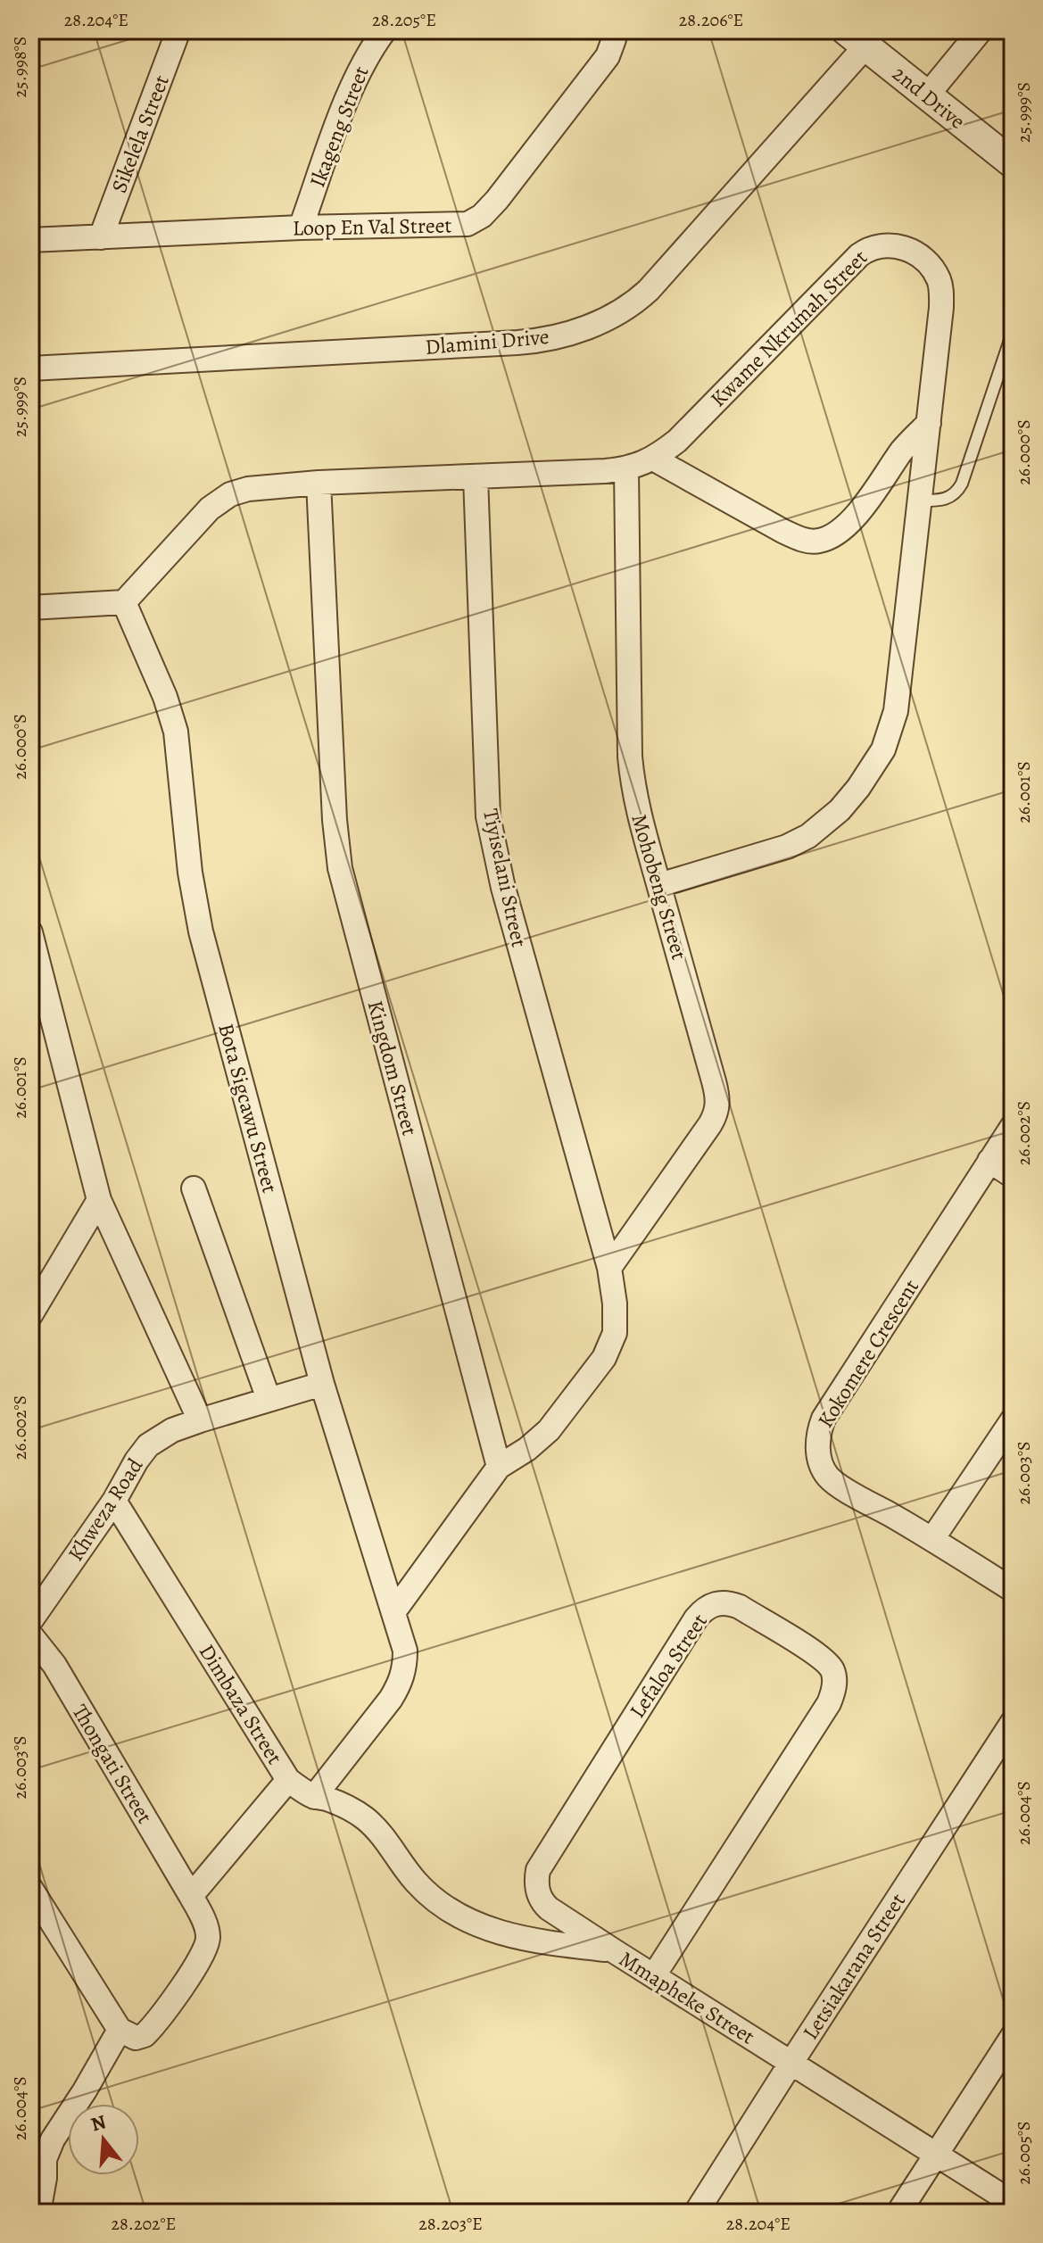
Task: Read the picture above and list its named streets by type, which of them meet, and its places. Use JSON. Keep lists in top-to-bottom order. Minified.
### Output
{"streets":{"street":["2nd Drive","Ikageng Street","Sikelela Street","Loop En Val Street","Kwame Nkrumah Street","Dlamini Drive","Tiyiselani Street","Mohobeng Street","Kingdom Street","Bota Sigcawu Street","Kokomere Crescent","Khweza Road","Lefaloa Street","Dimbaza Street","Thongati Street","Letsiakarana Street","Mmapheke Street"]},"crossings":[["2nd Drive","Dlamini Drive"],["Ikageng Street","Loop En Val Street"],["Sikelela Street","Loop En Val Street"],["Kwame Nkrumah Street","Tiyiselani Street"],["Kwame Nkrumah Street","Mohobeng Street"],["Kwame Nkrumah Street","Kingdom Street"],["Kwame Nkrumah Street","Bota Sigcawu Street"],["Tiyiselani Street","Mohobeng Street"],["Tiyiselani Street","Kingdom Street"],["Bota Sigcawu Street","Khweza Road"],["Bota Sigcawu Street","Mmapheke Street"],["Khweza Road","Dimbaza Street"],["Lefaloa Street","Mmapheke Street"],["Dimbaza Street","Thongati Street"],["Dimbaza Street","Mmapheke Street"],["Letsiakarana Street","Mmapheke Street"]],"north":"top","coordinates":["28.204°E","28.205°E","28.206°E","25.998°S","25.999°S","26.000°S","26.001°S","26.002°S","26.003°S","26.004°S","26.005°S","28.202°E","28.203°E"]}
